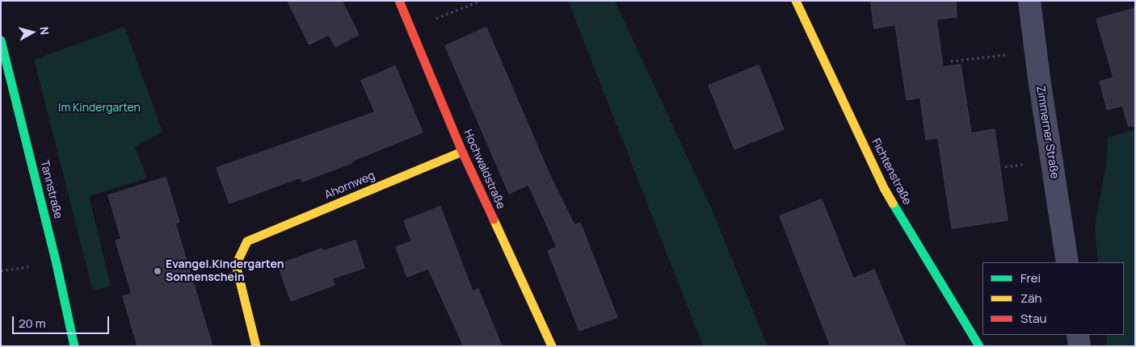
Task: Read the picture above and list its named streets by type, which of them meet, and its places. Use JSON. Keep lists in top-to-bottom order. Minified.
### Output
{"streets":{"street":["Zimmerner Straße","Hochwaldstraße","Fichtenstraße","Ahornweg","Tannstraße"]},"crossings":[["Hochwaldstraße","Ahornweg"]],"parks":["Im Kindergarten"],"places":["Evangel.Kindergarten Sonnenschein"],"legend":["Frei","Zäh","Stau"],"scale_bar":"20 m","north":"right"}
